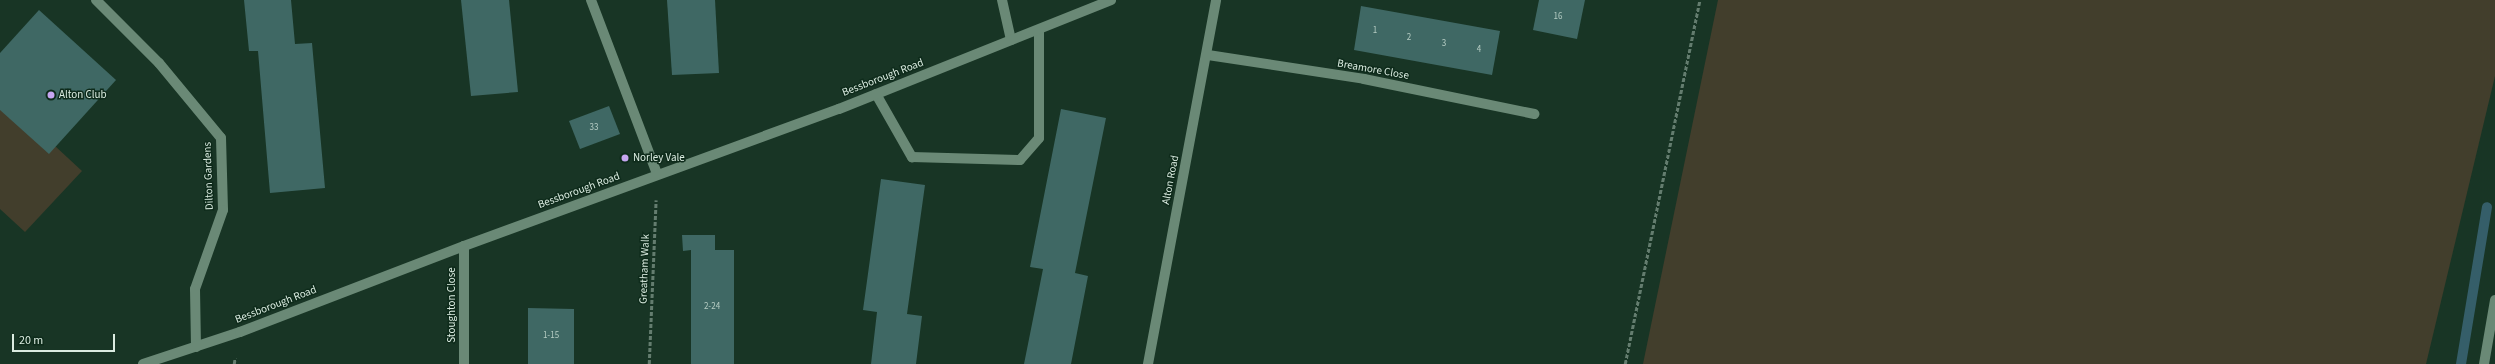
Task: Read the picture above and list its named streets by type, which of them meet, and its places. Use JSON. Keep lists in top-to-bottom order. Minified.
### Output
{"streets":{"street":["Breamore Close","Bessborough Road","Dilton Gardens","Alton Road","Stoughton Close"],"path":["Greatham Walk"]},"crossings":[["Breamore Close","Alton Road"],["Bessborough Road","Dilton Gardens"],["Bessborough Road","Greatham Walk"],["Bessborough Road","Stoughton Close"]],"places":["Alton Club","Norley Vale"],"house_numbers":["16","1","2","3","4","33","2-24","1-15"],"scale_bar":"20 m"}
